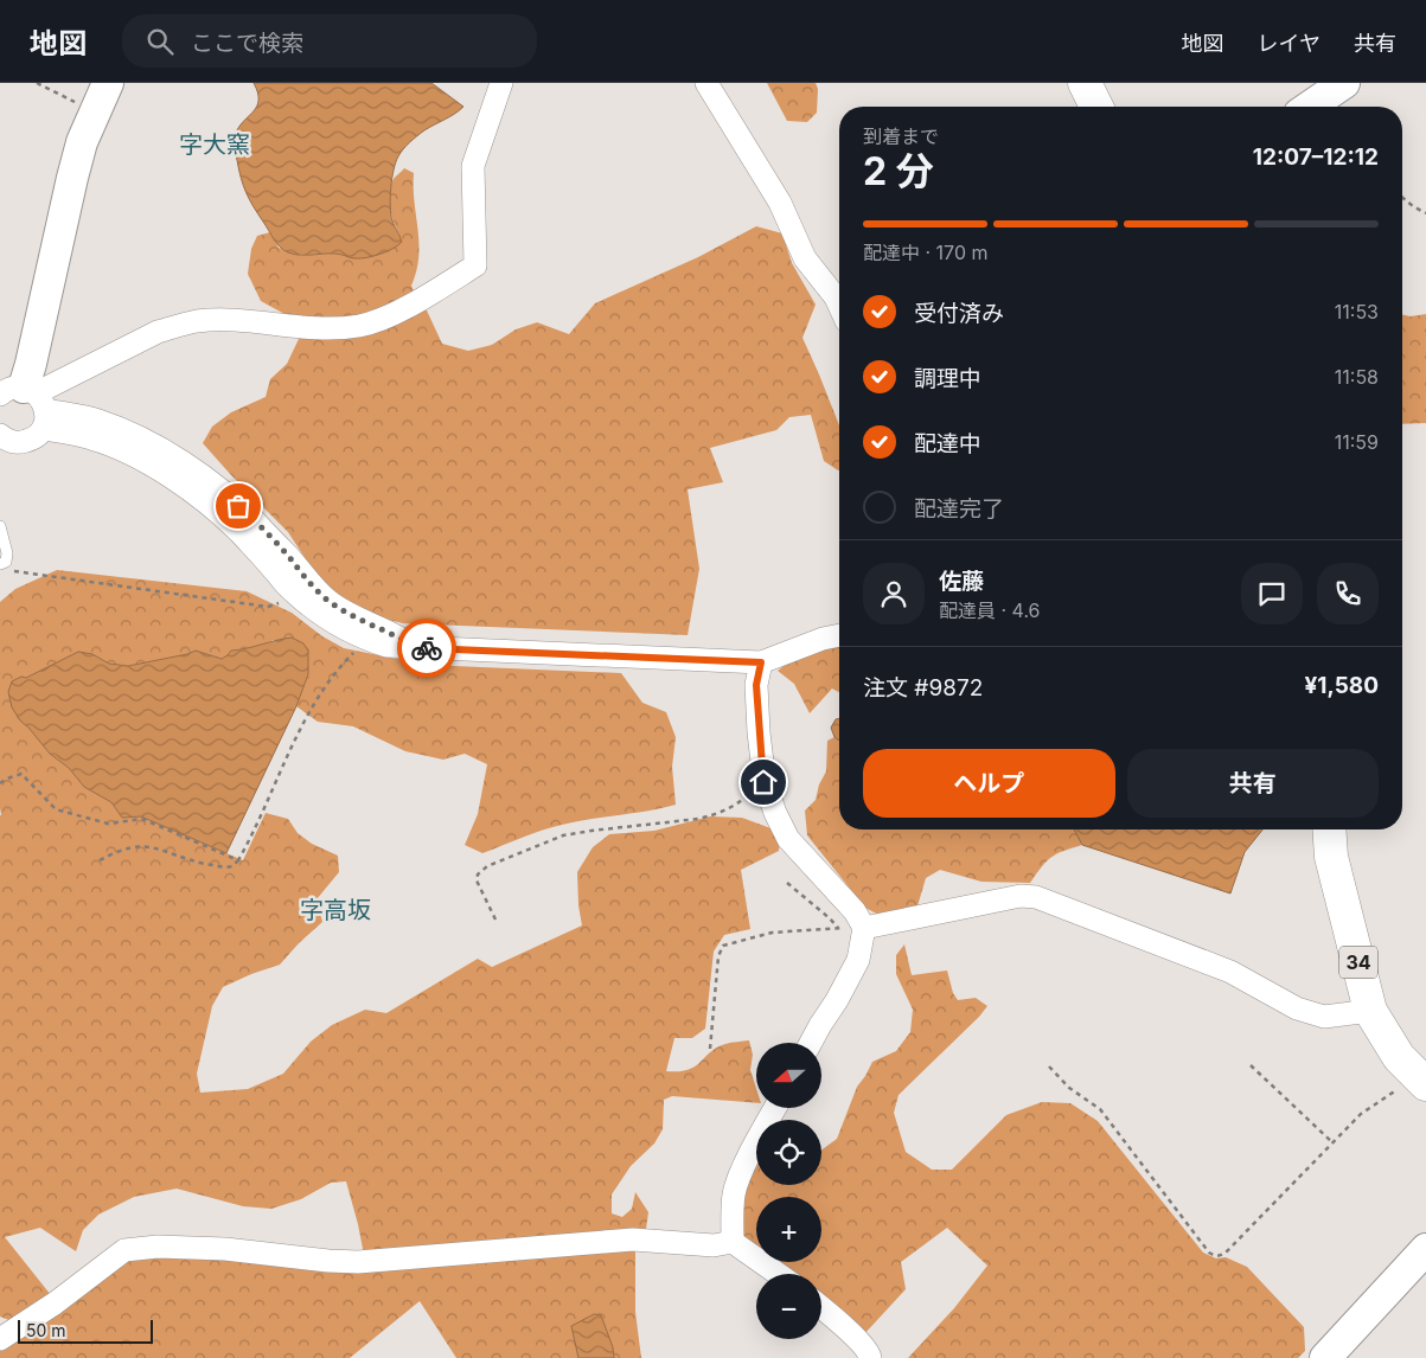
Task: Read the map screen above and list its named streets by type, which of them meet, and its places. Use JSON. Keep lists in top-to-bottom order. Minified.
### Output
{"streets":{"main road":["34"]},"districts":["字大窯","字高坂"],"scale_bar":"50 m","north":"left","page":{"header":"地図","search":"ここで検索","nav":["地図","レイヤ","共有"],"heading":["2 分","到着まで","12:07–12:12"],"panel":["佐藤","配達員 · 4.6","注文 #9872","¥1,580"],"bar":"配達中 · 170 m","list":[["受付済み","11:53"],["調理中","11:58"],["配達中","11:59"],"配達完了"],"buttons":["ヘルプ","共有"],"map_buttons":["+","−"],"scale":"50 m"}}
